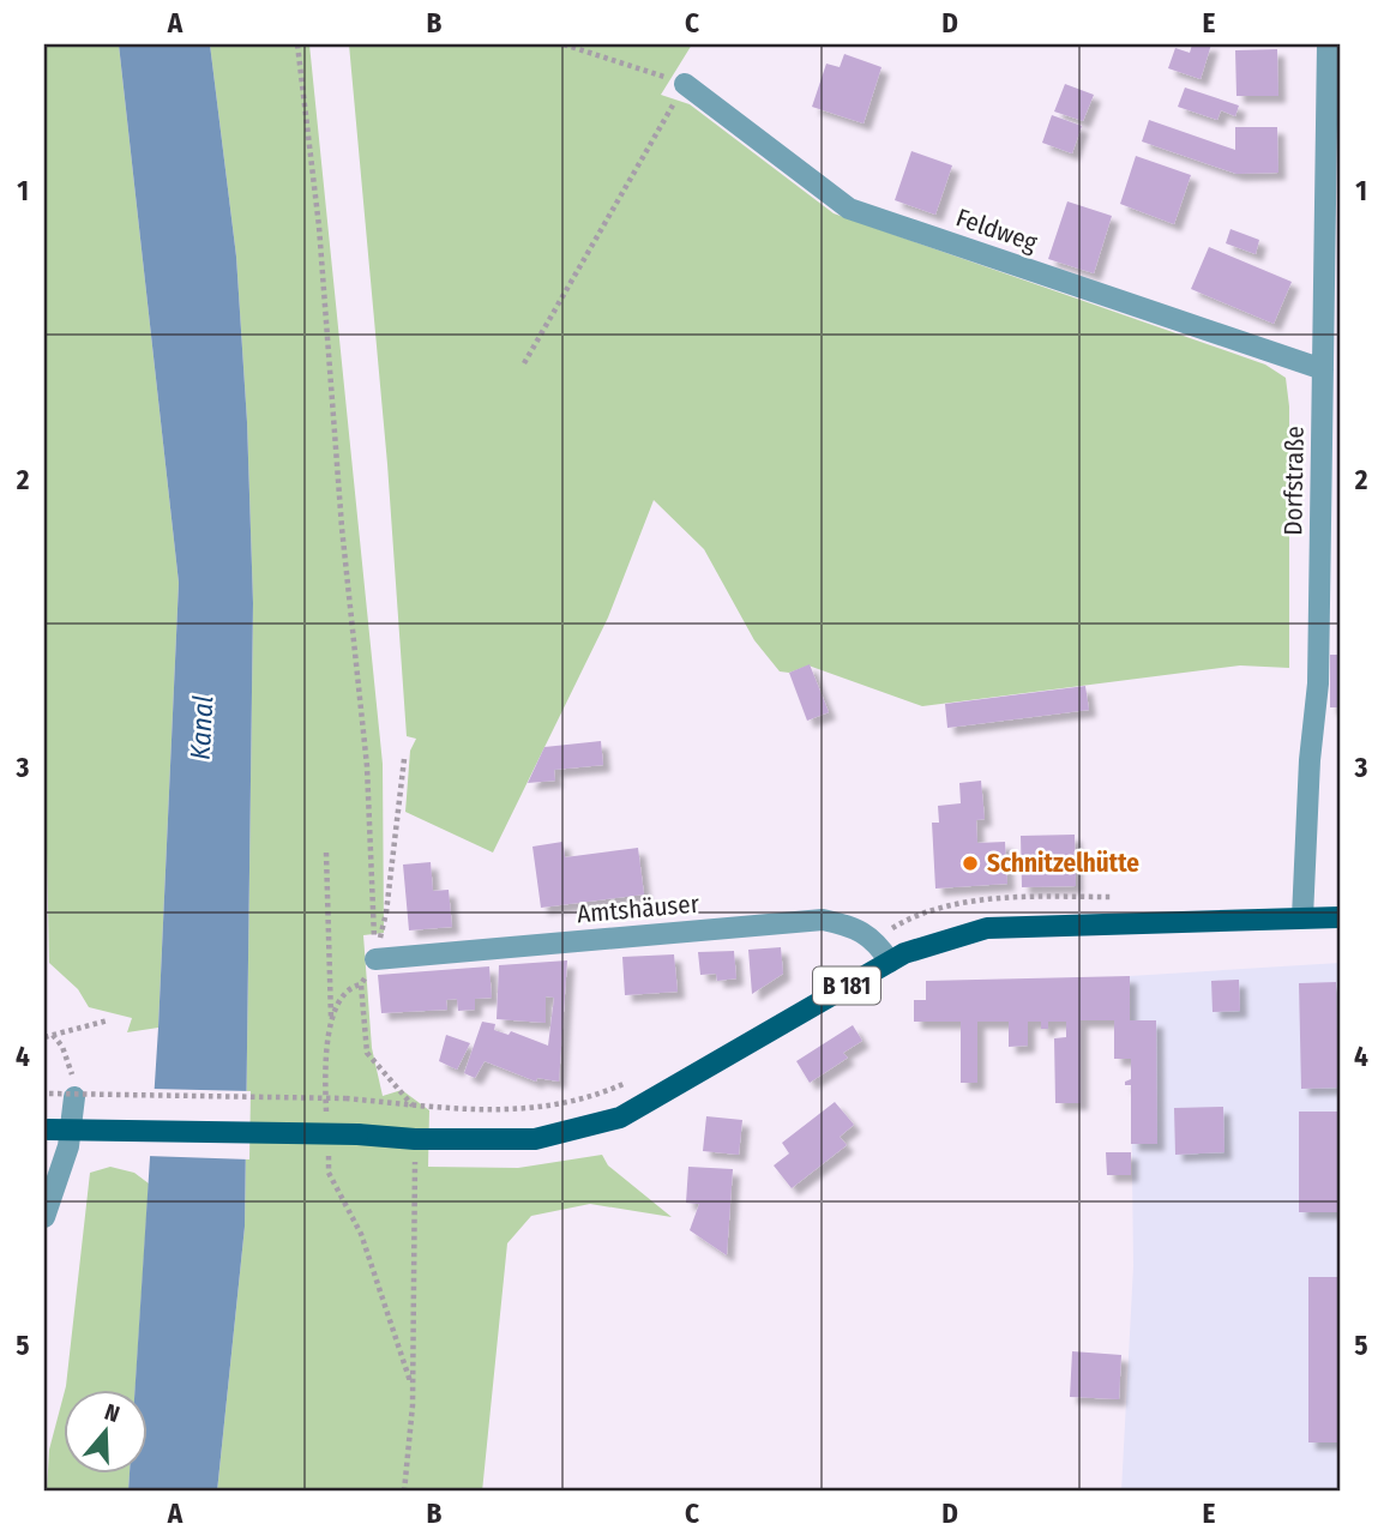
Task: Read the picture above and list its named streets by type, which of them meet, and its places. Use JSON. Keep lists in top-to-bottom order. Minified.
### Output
{"streets":{"main road":["B 181"],"street":["Feldweg","Dorfstraße","Amtshäuser"]},"crossings":[["Feldweg","Dorfstraße"],["Dorfstraße","B 181"],["Amtshäuser","B 181"]],"water":["Kanal"],"places":["Schnitzelhütte"],"north":"top","grid":{"columns":["A","B","C","D","E"],"rows":["1","2","3","4","5"]}}
